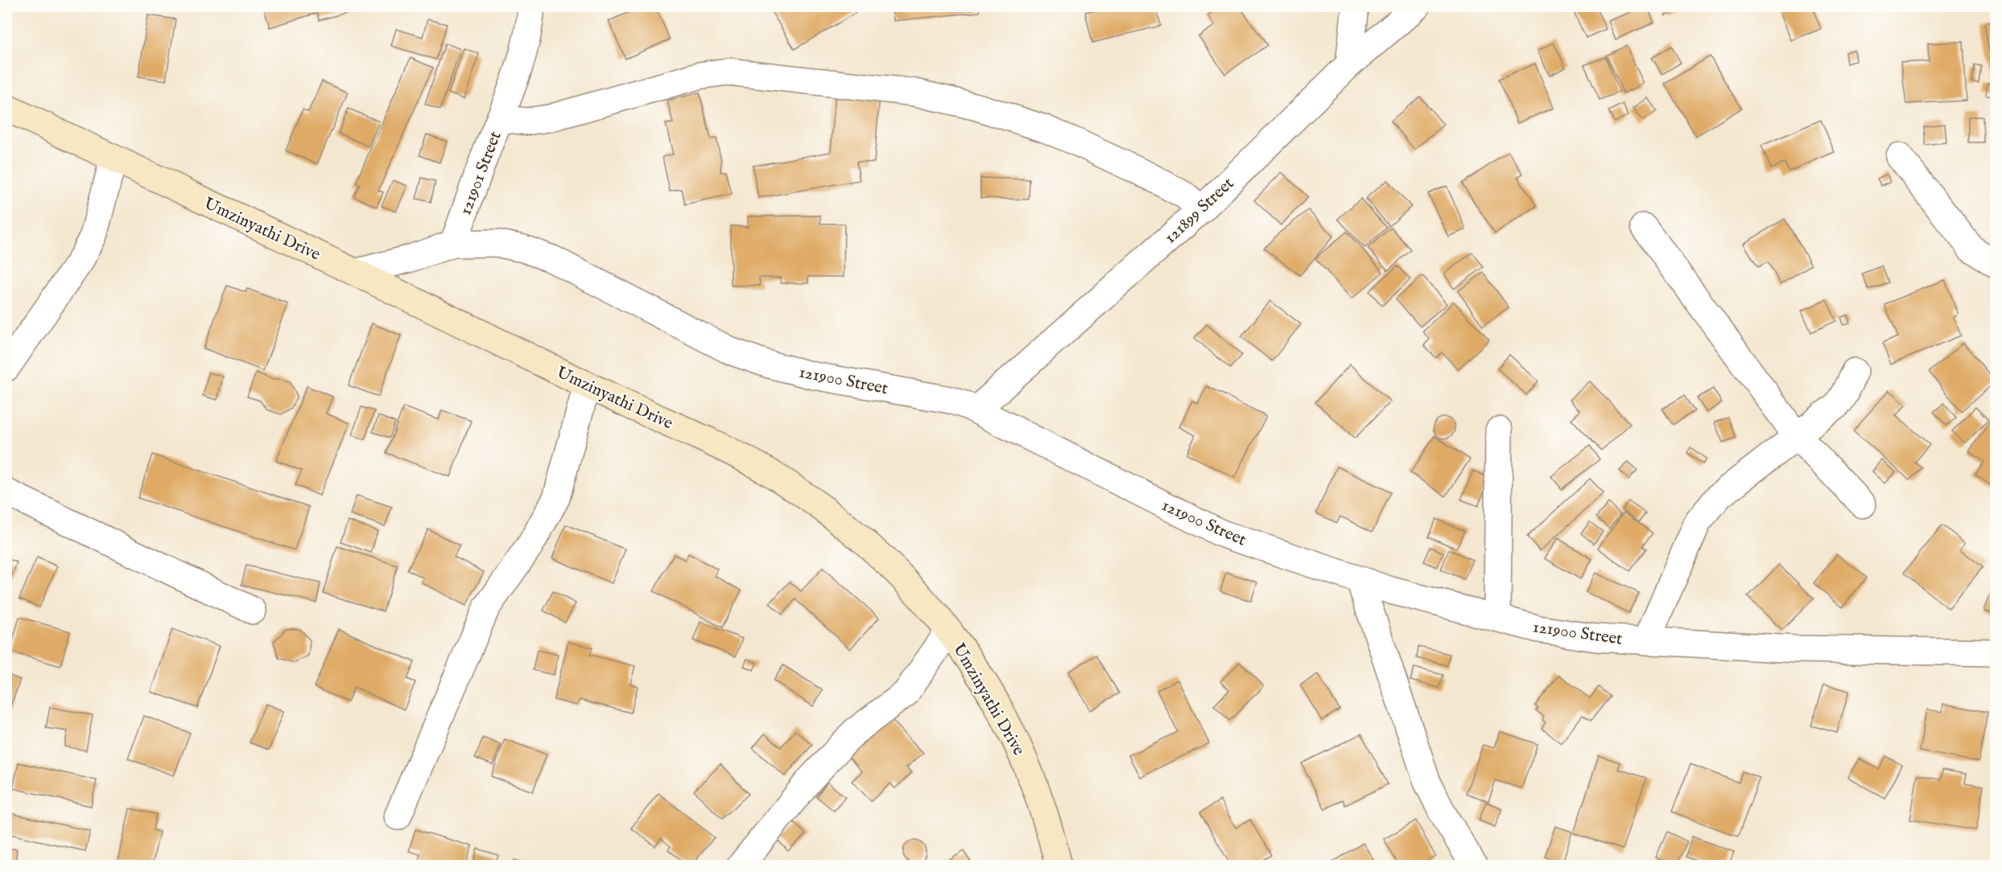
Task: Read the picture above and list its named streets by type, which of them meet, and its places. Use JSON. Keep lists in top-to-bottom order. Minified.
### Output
{"streets":{"street":["121901 Street","121899 Street","Umzinyathi Drive","121900 Street"]},"crossings":[["121901 Street","121900 Street"],["121899 Street","121900 Street"]]}
